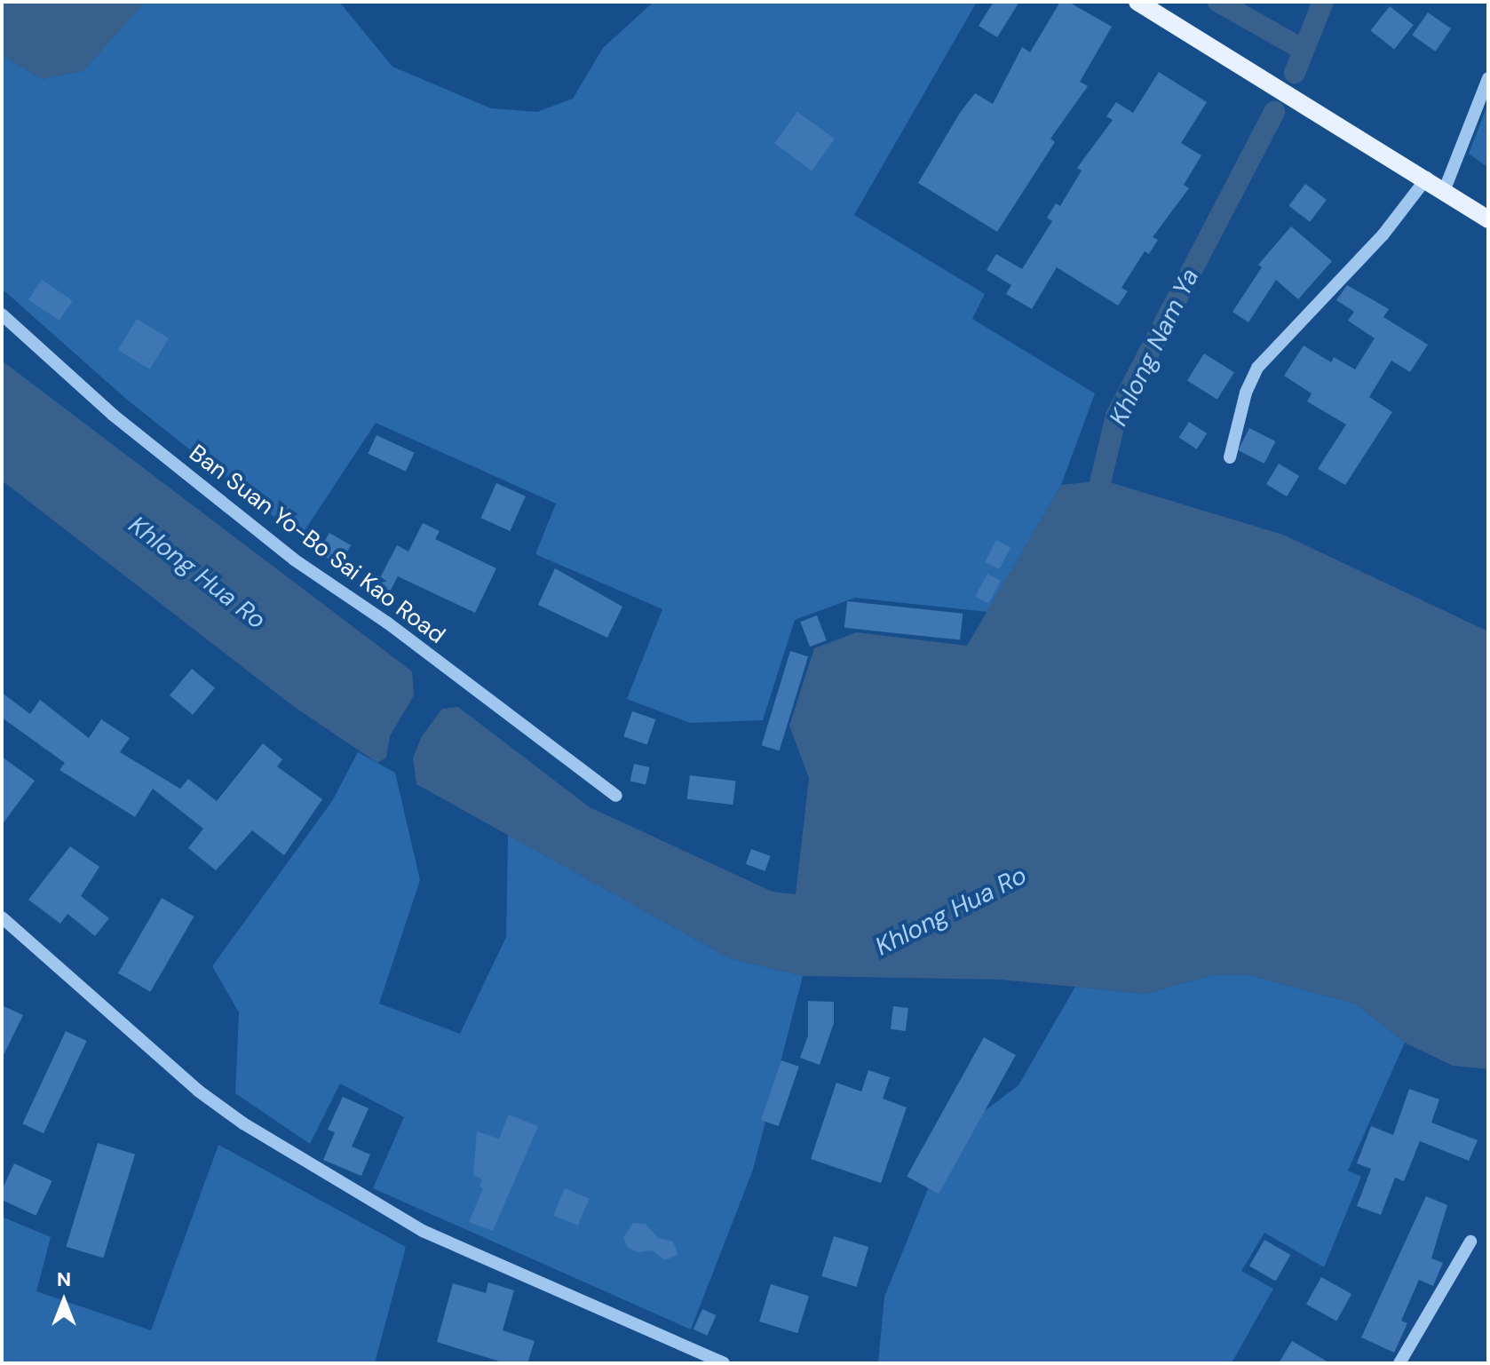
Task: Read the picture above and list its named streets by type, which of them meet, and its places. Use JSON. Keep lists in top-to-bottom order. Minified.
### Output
{"streets":{"street":["Ban Suan Yo-Bo Sai Kao Road"]},"water":["Khlong Nam Ya","Khlong Hua Ro"],"north":"top"}
